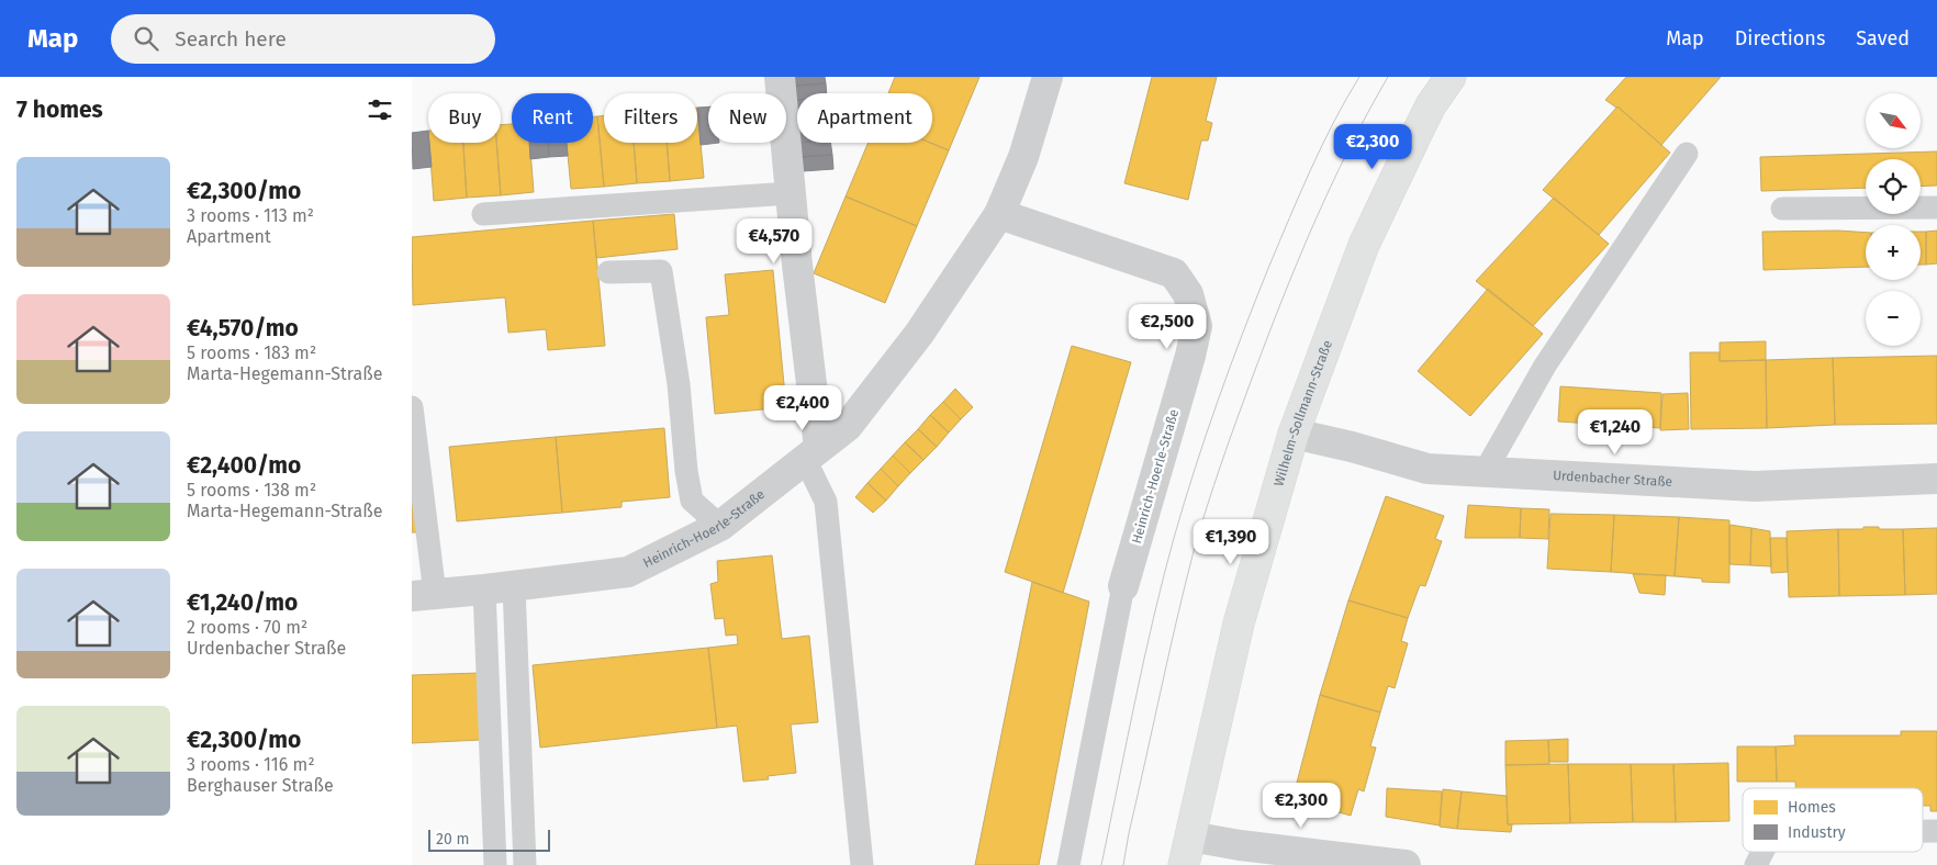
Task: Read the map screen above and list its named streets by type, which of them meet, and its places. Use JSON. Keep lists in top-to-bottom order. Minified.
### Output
{"streets":{"street":["Wilhelm-Sollmann-Straße","Heinrich-Hoerle-Straße","Urdenbacher Straße"]},"crossings":[["Wilhelm-Sollmann-Straße","Urdenbacher Straße"]],"legend":["Homes","Industry"],"scale_bar":"20 m","north":"bottom right","page":{"header":"Map","search":"Search here","nav":["Map","Directions","Saved"],"heading":"7 homes","map_buttons":["+","−"],"chip":["Buy","Rent","Filters","New","Apartment"],"price":["€2,300","€4,570","€2,500","€2,400","€1,240","€1,390","€2,300"],"list":[{"name":"€2,300/mo","note":"3 rooms · 113 m² · Apartment"},{"name":"€4,570/mo","note":"5 rooms · 183 m² · Marta-Hegemann-Straße"},{"name":"€2,400/mo","note":"5 rooms · 138 m² · Marta-Hegemann-Straße"},{"name":"€1,240/mo","note":"2 rooms · 70 m² · Urdenbacher Straße"},{"name":"€2,300/mo","note":"3 rooms · 116 m² · Berghauser Straße"}],"scale":"20 m"}}
